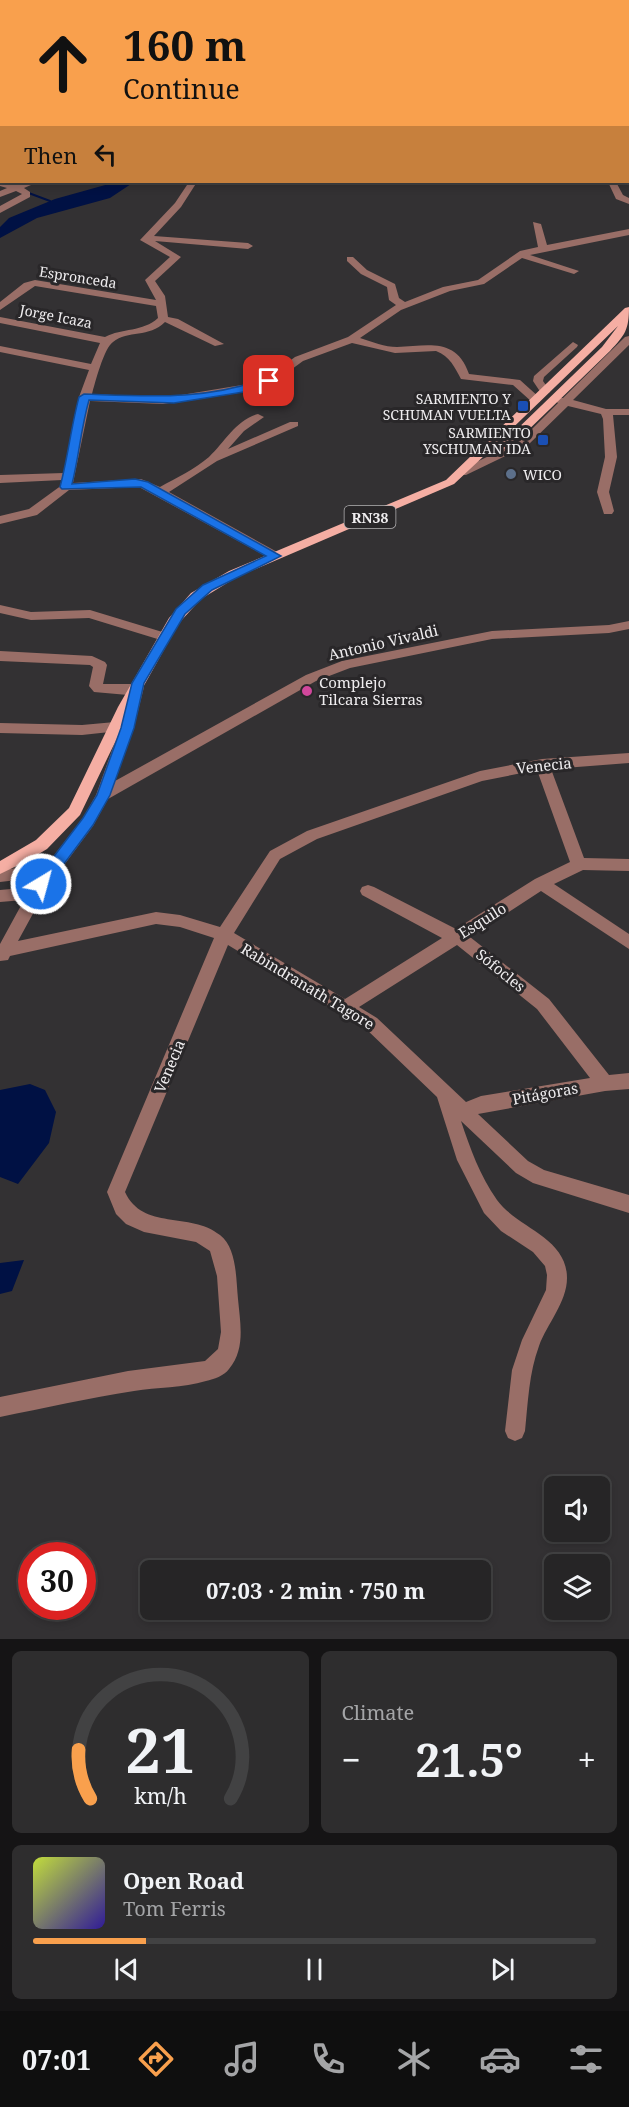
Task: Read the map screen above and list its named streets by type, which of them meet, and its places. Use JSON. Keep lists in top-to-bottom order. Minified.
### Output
{"streets":{"main road":["RN38"],"street":["Espronceda","Jorge Icaza","Antonio Vivaldi","Venecia","Esquilo","Sófocles","Rabindranath Tagore","Pitágoras"]},"crossings":[["Venecia","Rabindranath Tagore"],["Esquilo","Sófocles"],["Esquilo","Rabindranath Tagore"],["Sófocles","Pitágoras"],["Rabindranath Tagore","Pitágoras"]],"places":{"transit":["SARMIENTO Y SCHUMAN VUELTA","SARMIENTO YSCHUMAN IDA"],"other":["WICO","Complejo Tilcara Sierras"]},"page":{"turn":["160 m","Continue"],"then":"Then","limit":"30","trip":"07:03 · 2 min · 750 m","tile":"Climate","heat":["−","21.5°","+"],"song":["Open Road","Tom Ferris"],"tabs":"07:01","gauge":["21","km/h"]}}
